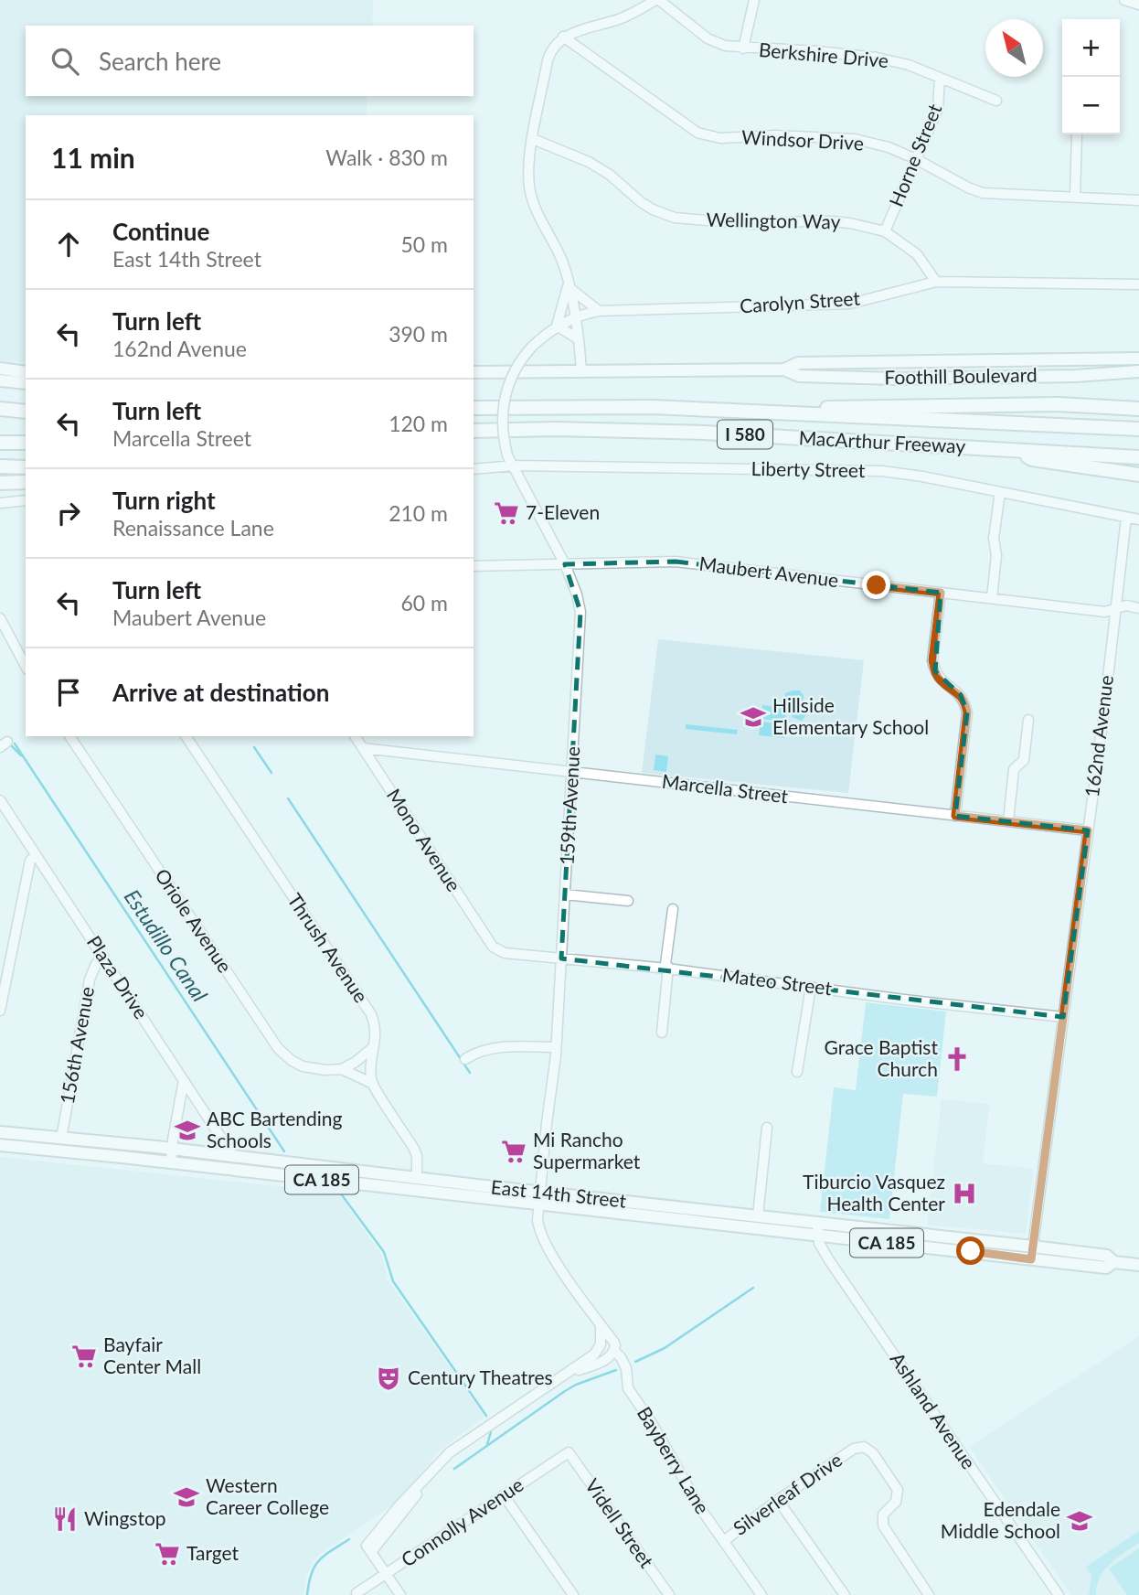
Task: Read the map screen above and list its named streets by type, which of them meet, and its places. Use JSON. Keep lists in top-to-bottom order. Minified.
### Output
{"streets":{"highway":["I 580","MacArthur Freeway"],"main road":["Foothill Boulevard","CA 185","East 14th Street"],"street":["Berkshire Drive","Windsor Drive","Horne Street","Wellington Way","Carolyn Street","Liberty Street","Maubert Avenue","162nd Avenue","Marcella Street","159th Avenue","Mono Avenue","Oriole Avenue","Thrush Avenue","Plaza Drive","Mateo Street","156th Avenue","Ashland Avenue","Bayberry Lane","Silverleaf Drive","Connolly Avenue","Videll Street"]},"crossings":[["Berkshire Drive","Horne Street"],["Windsor Drive","Horne Street"],["Horne Street","Wellington Way"],["Wellington Way","Carolyn Street"],["Carolyn Street","159th Avenue"],["Liberty Street","162nd Avenue"],["Liberty Street","159th Avenue"],["Maubert Avenue","162nd Avenue"],["Maubert Avenue","159th Avenue"],["162nd Avenue","Marcella Street"],["162nd Avenue","Mateo Street"],["162nd Avenue","East 14th Street"],["Marcella Street","159th Avenue"],["Marcella Street","Mono Avenue"],["159th Avenue","Mateo Street"],["159th Avenue","East 14th Street"],["159th Avenue","Bayberry Lane"],["Mono Avenue","Mateo Street"],["Oriole Avenue","Thrush Avenue"],["Plaza Drive","156th Avenue"],["Plaza Drive","East 14th Street"],["156th Avenue","East 14th Street"],["East 14th Street","Ashland Avenue"],["Bayberry Lane","Silverleaf Drive"],["Connolly Avenue","Videll Street"]],"water":["Estudillo Canal"],"places":{"supermarket":["7-Eleven","Mi Rancho Supermarket","Bayfair Center Mall","Target"],"school or university":["Hillside Elementary School","ABC Bartending Schools","Western Career College","Edendale Middle School"],"church":["Grace Baptist Church"],"hospital":["Tiburcio Vasquez Health Center"],"theatre":["Century Theatres"],"restaurant":["Wingstop"]},"north":"top left","page":{"map_buttons":["+","−"],"search":"Search here","heading":["11 min","Walk · 830 m"],"list":[["Continue","East 14th Street","50 m"],["Turn left","162nd Avenue","390 m"],["Turn left","Marcella Street","120 m"],["Turn right","Renaissance Lane","210 m"],["Turn left","Maubert Avenue","60 m"],"Arrive at destination"]}}
